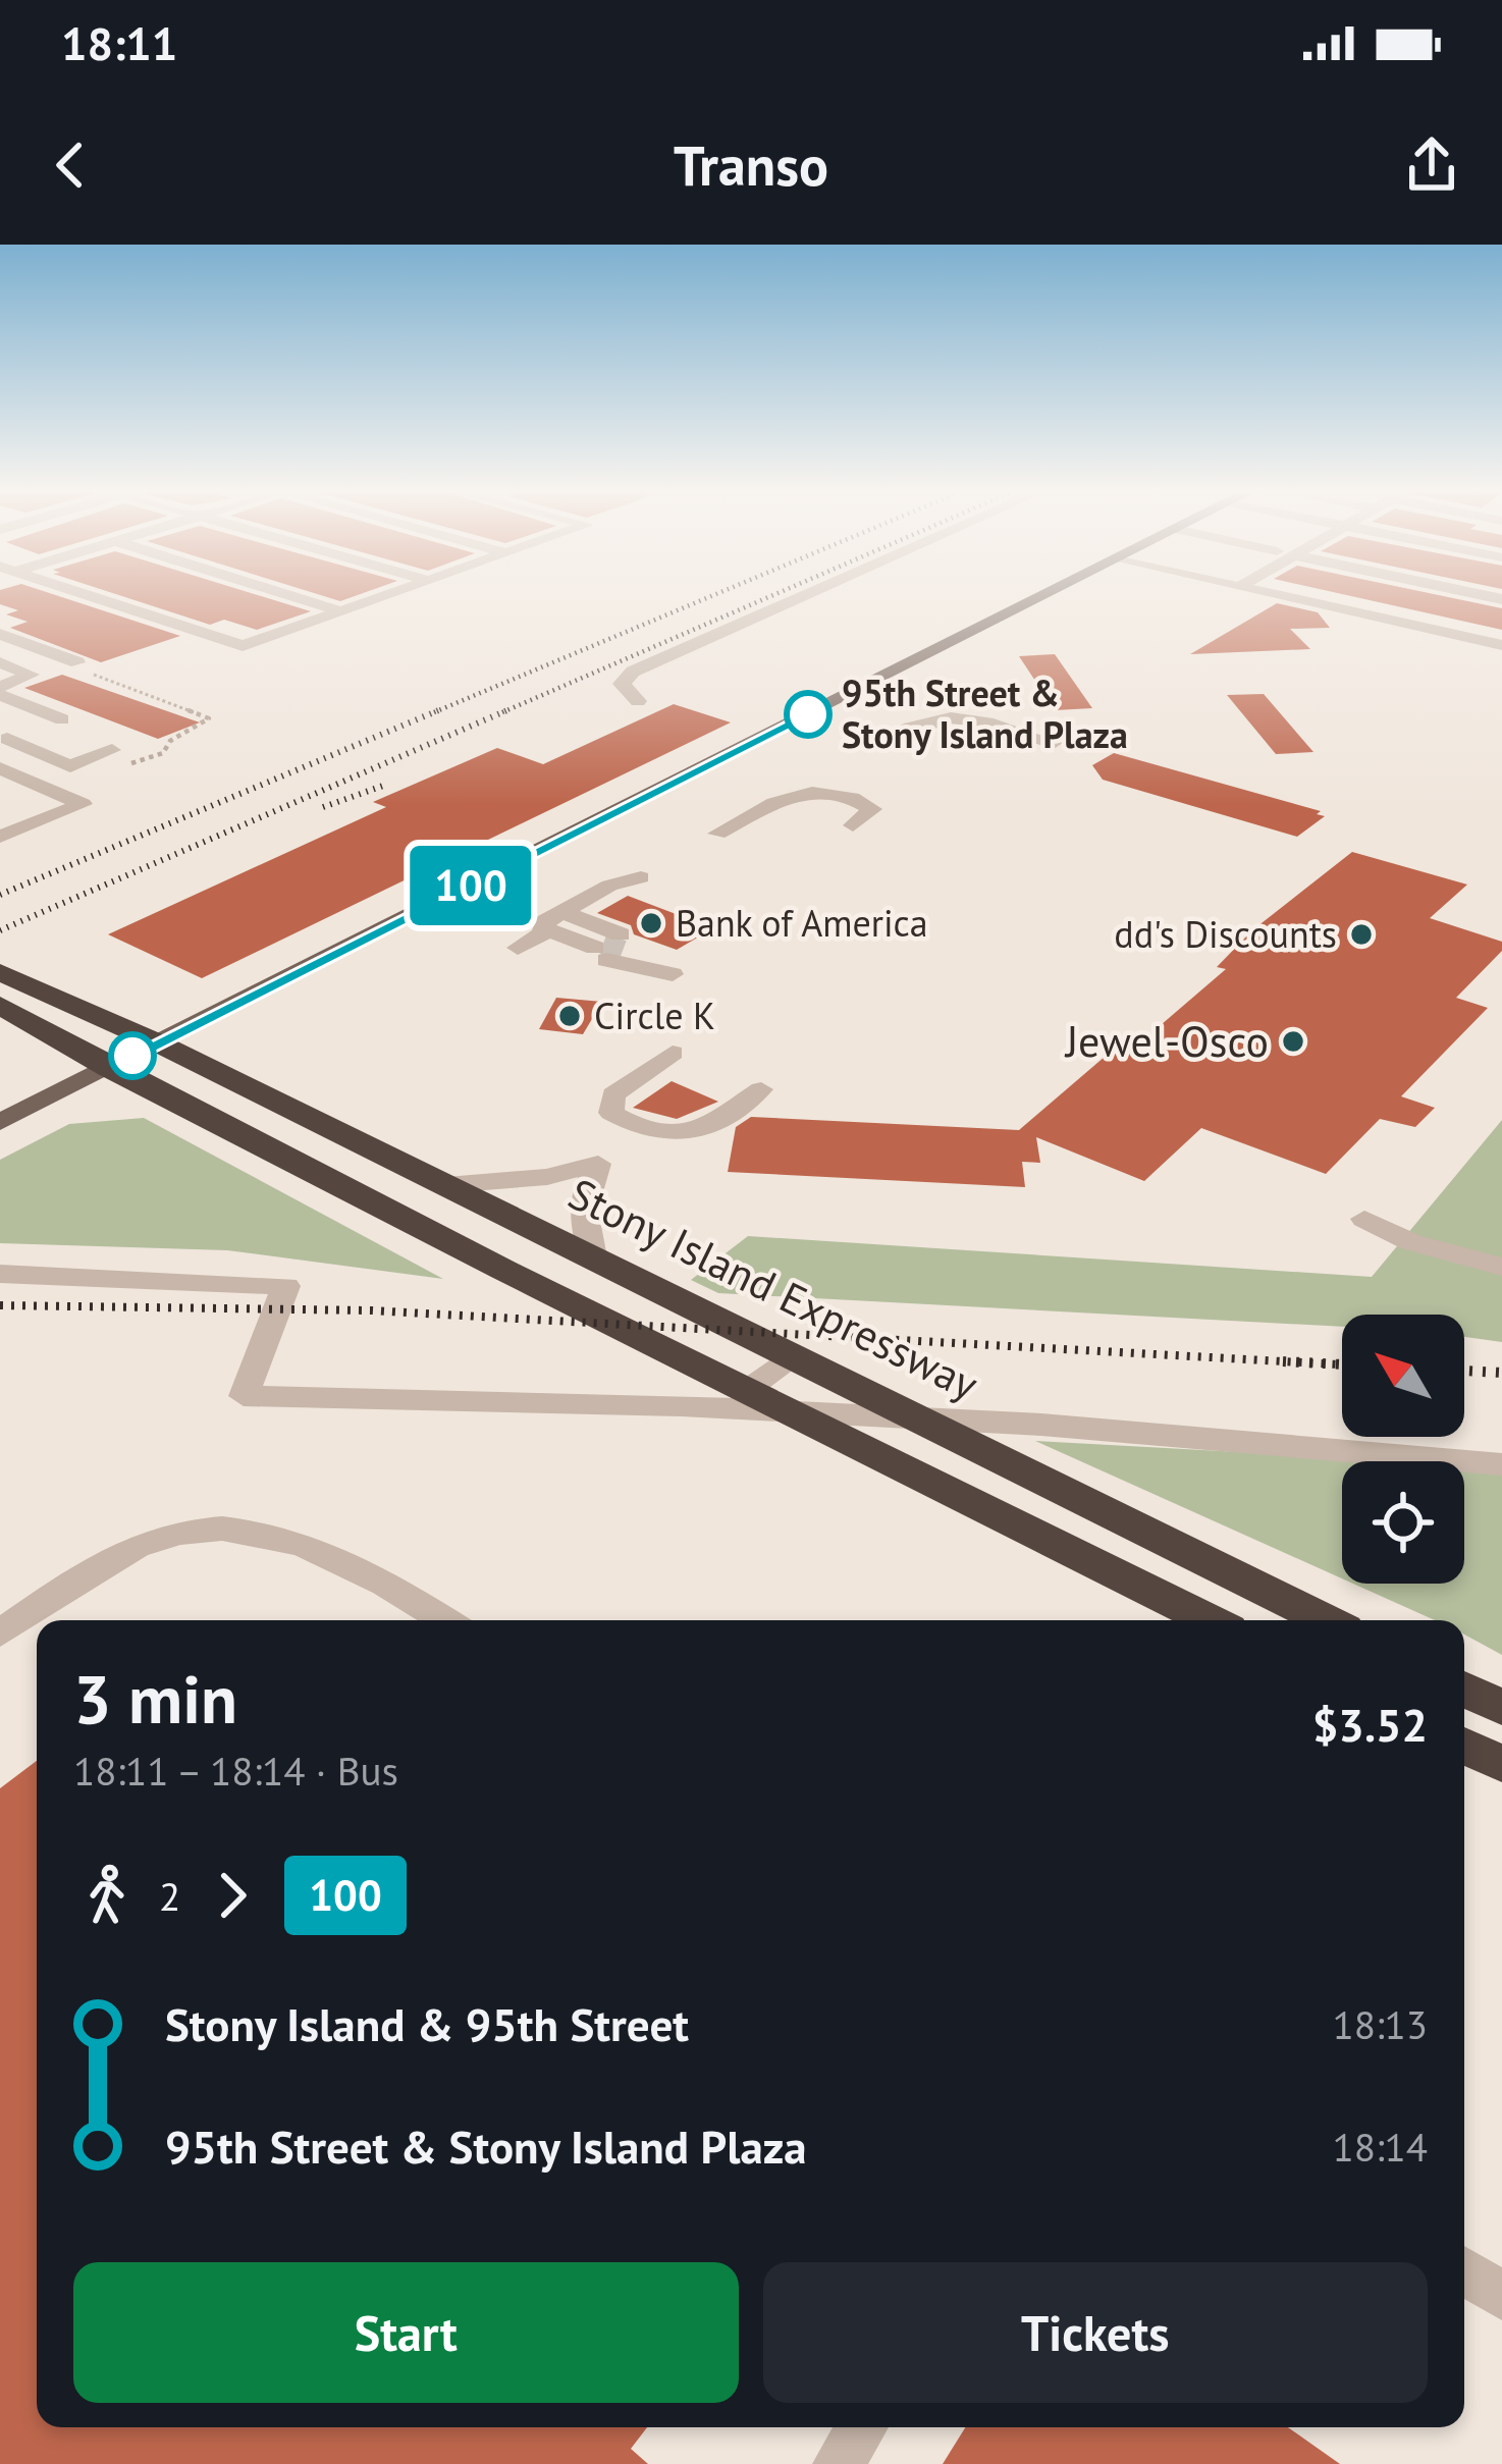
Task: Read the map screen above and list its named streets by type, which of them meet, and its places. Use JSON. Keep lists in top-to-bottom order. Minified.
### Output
{"streets":{"highway":["Stony Island Expressway"]},"places":["95th Street & Stony Island Plaza","Bank of America","dd's Discounts","Circle K","Jewel-Osco"],"lines":["bus line 100"],"north":"top left","page":{"status":"18:11","header":"Transo","on_map":"100","heading":["3 min","18:11 – 18:14 · Bus","$3.52"],"legs":["2","100"],"list":[{"name":"Stony Island & 95th Street","value":"18:13"},{"name":"95th Street & Stony Island Plaza","value":"18:14"}],"buttons":["Start","Tickets"]}}
